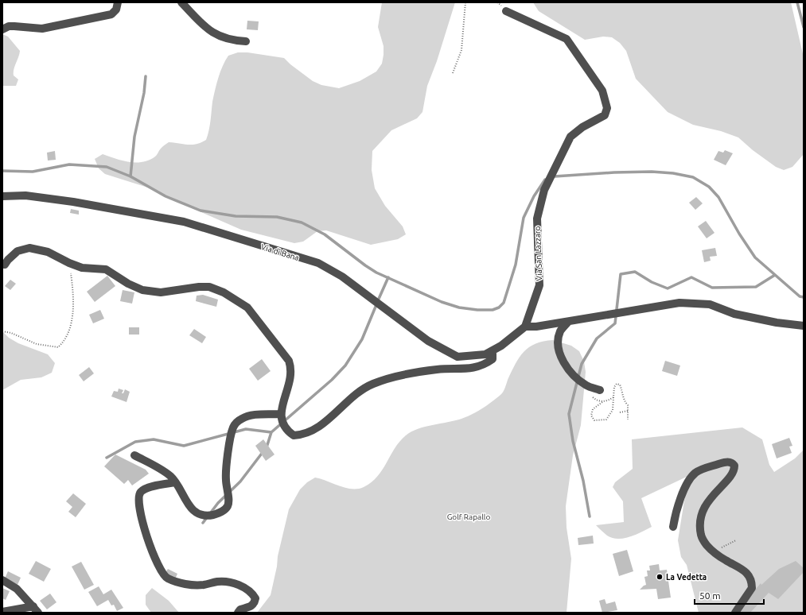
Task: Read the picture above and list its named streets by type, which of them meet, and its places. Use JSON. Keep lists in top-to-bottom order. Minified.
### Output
{"streets":{"street":["Via di Bana","Via San Lazzaro"]},"crossings":[["Via di Bana","Via San Lazzaro"]],"parks":["Golf Rapallo"],"places":["La Vedetta"],"scale_bar":"50 m"}
